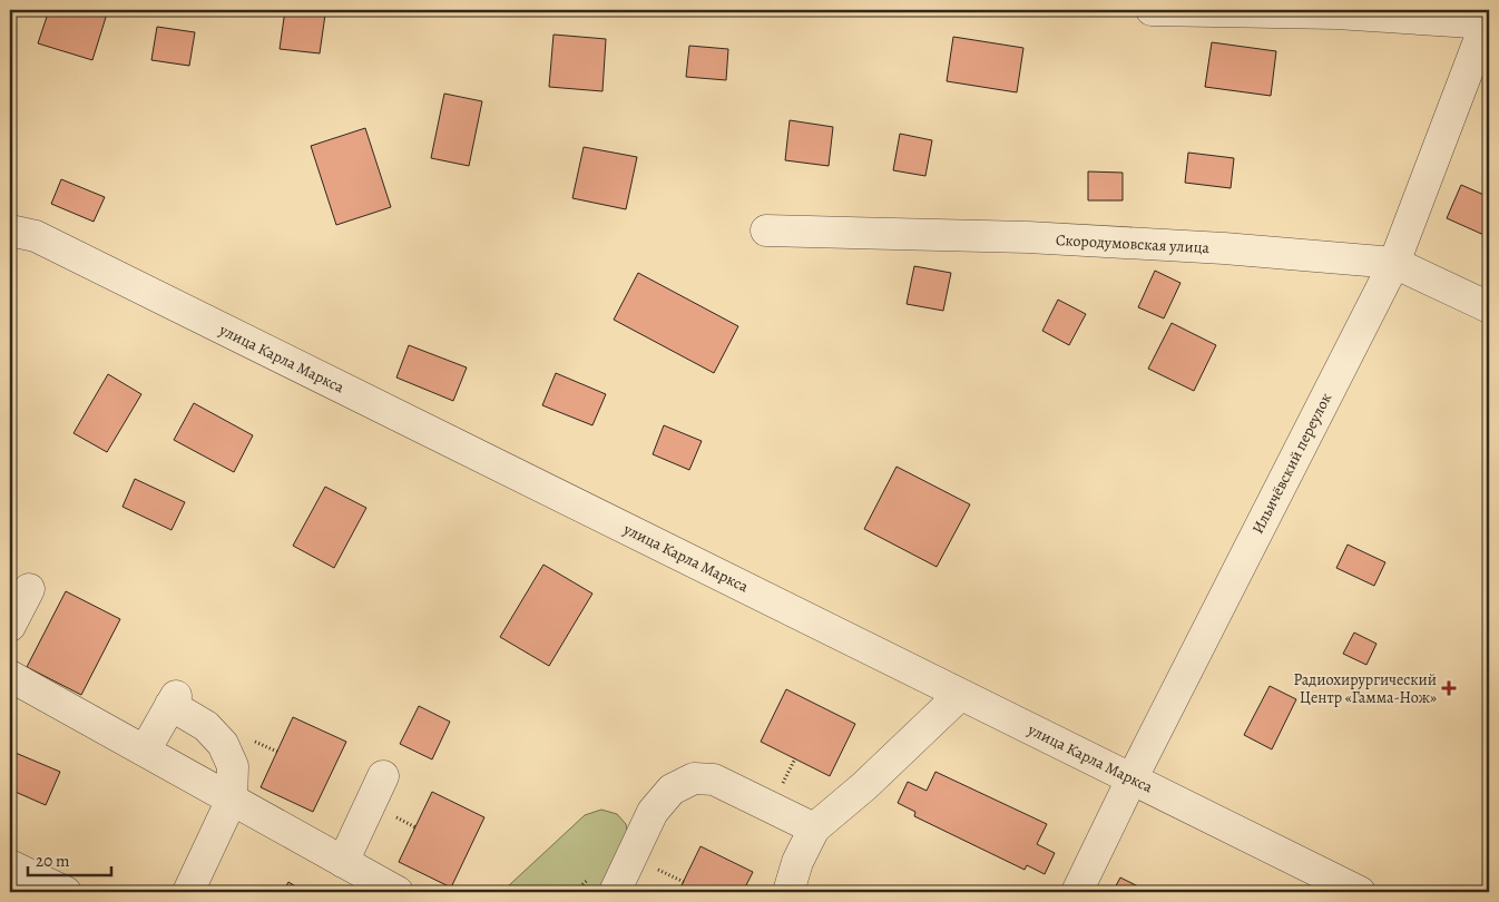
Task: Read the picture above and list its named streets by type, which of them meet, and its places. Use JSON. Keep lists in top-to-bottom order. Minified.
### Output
{"streets":{"street":["Скородумовская улица","улица Карла Маркса","Ильичёвский переулок"]},"crossings":[["Скородумовская улица","Ильичёвский переулок"],["улица Карла Маркса","Ильичёвский переулок"]],"places":{"health":["Радиохирургический Центр «Гамма-Нож»"]},"scale_bar":"20 m"}
